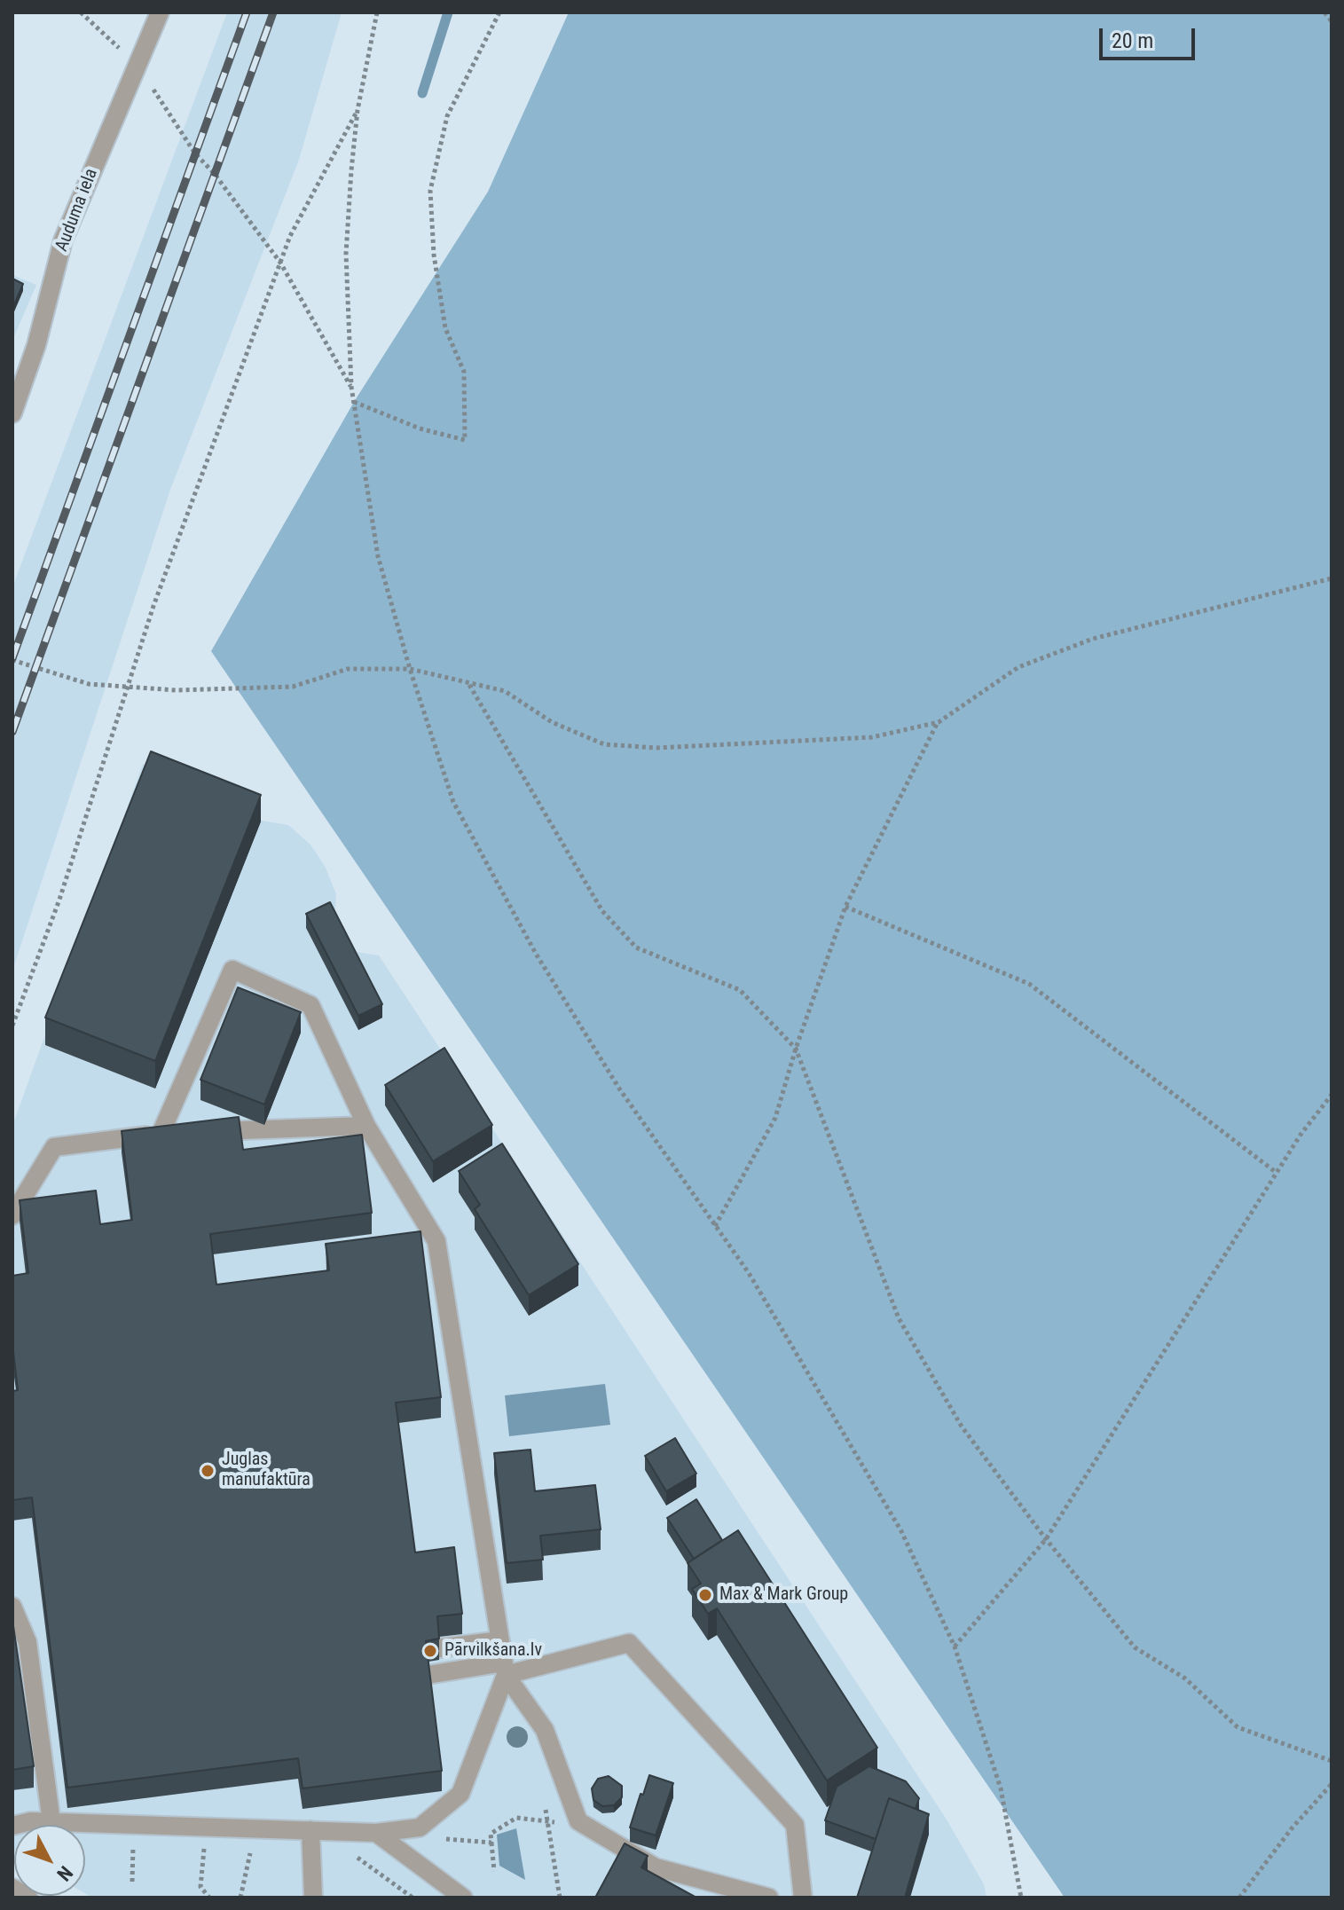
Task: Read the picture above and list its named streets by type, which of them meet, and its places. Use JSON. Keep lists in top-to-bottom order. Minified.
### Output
{"streets":{"street":["Auduma iela"]},"places":["Juglas manufaktūra","Max & Mark Group","Pārvilkšana.lv"],"scale_bar":"20 m","north":"bottom right"}
